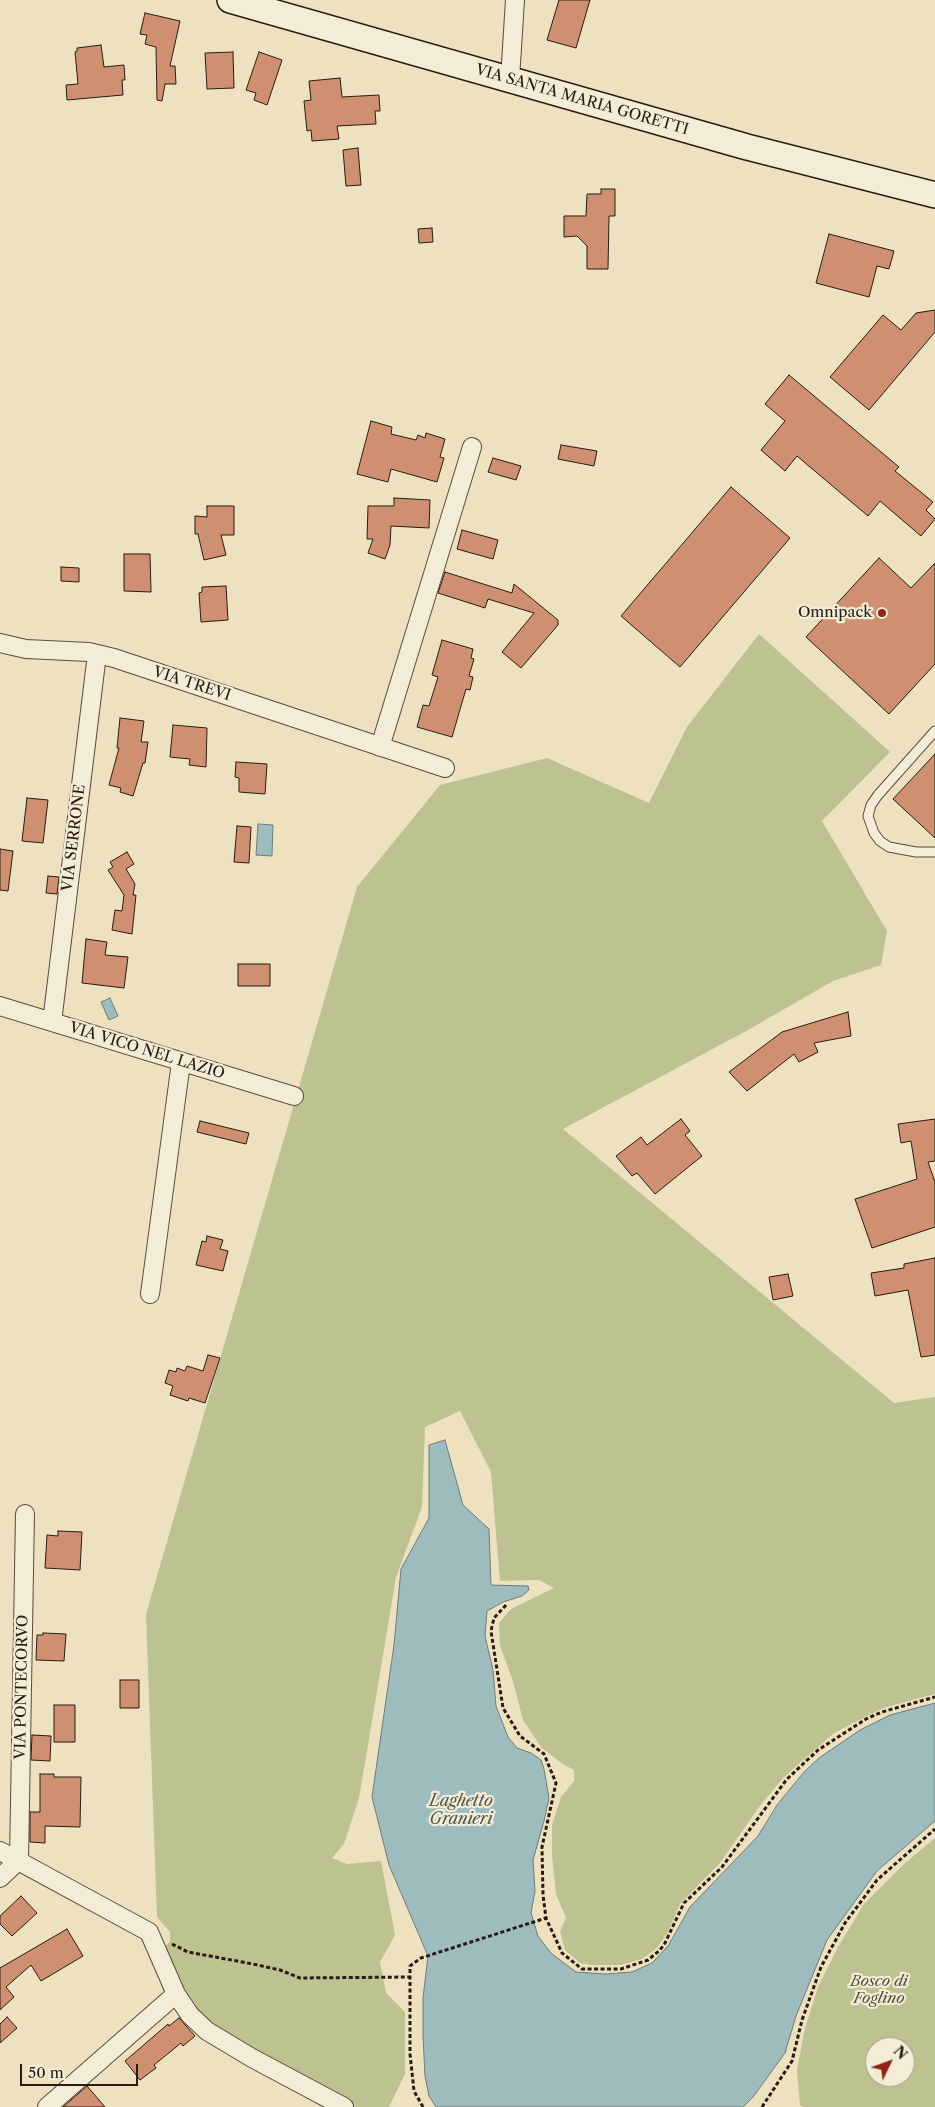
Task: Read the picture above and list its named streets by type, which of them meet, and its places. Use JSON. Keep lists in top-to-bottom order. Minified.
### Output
{"streets":{"main road":["VIA SANTA MARIA GORETTI"],"street":["VIA TREVI","VIA SERRONE","VIA VICO NEL LAZIO","VIA PONTECORVO"]},"crossings":[["VIA TREVI","VIA SERRONE"],["VIA SERRONE","VIA VICO NEL LAZIO"]],"water":["Laghetto Granieri"],"parks":["Bosco di Foglino"],"places":["Omnipack"],"scale_bar":"50 m","north":"top right"}
